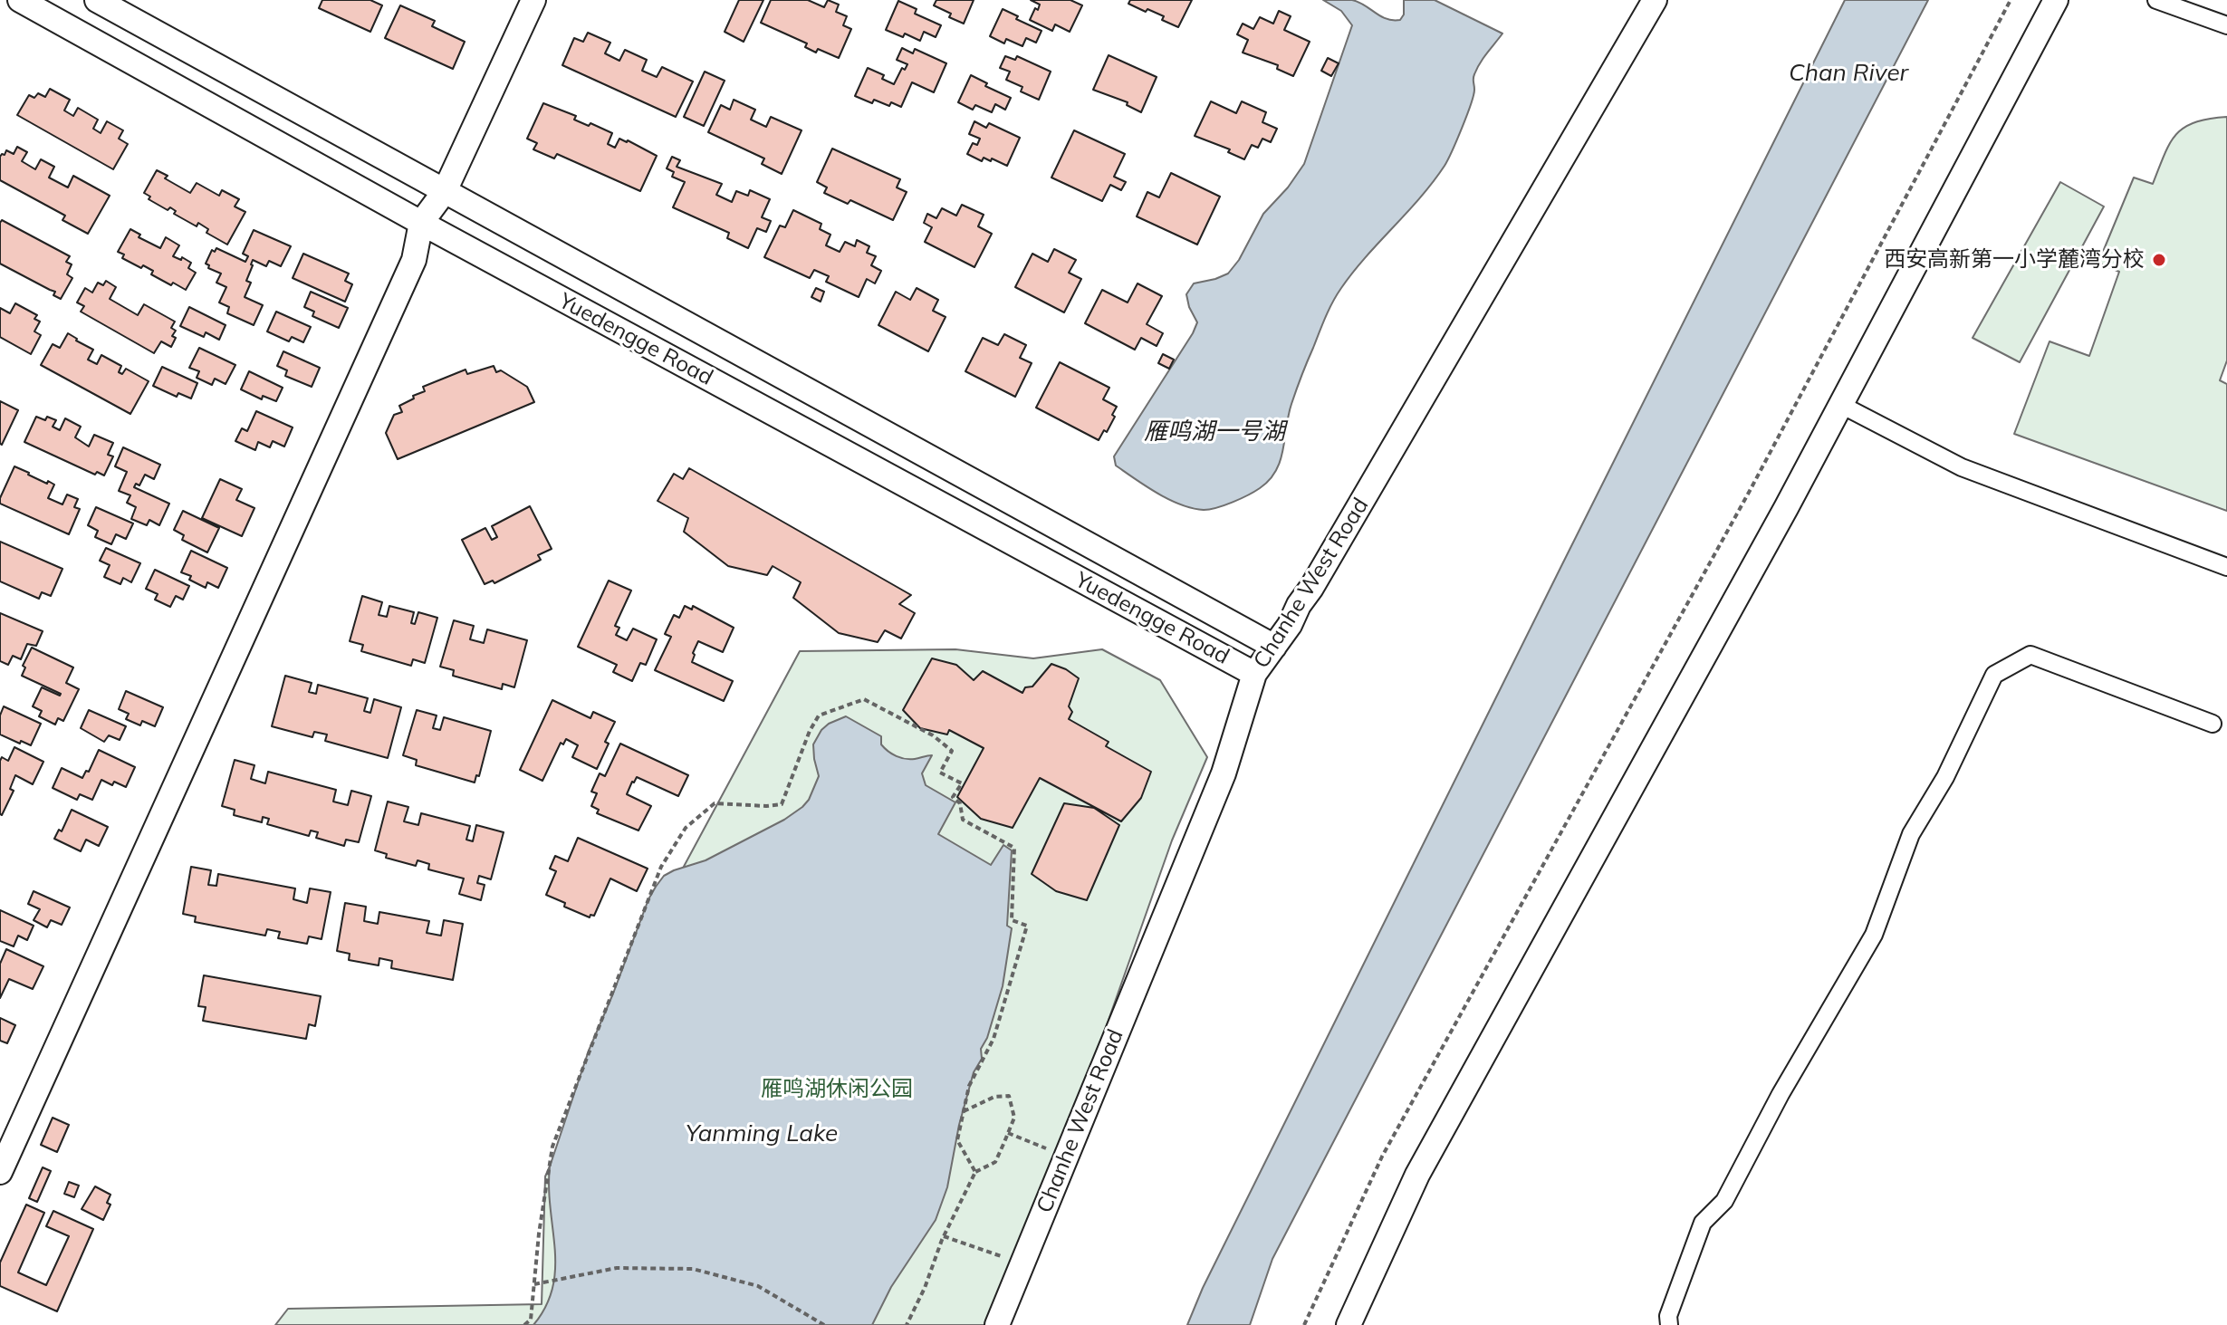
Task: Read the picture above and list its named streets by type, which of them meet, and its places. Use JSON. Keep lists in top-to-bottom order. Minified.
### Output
{"streets":{"main road":["Yuedengge Road","Chanhe West Road"]},"crossings":[["Yuedengge Road","Chanhe West Road"]],"water":["Chan River","雁鸣湖一号湖","Yanming Lake"],"parks":["雁鸣湖休闲公园"],"places":["西安高新第一小学麓湾分校"]}
